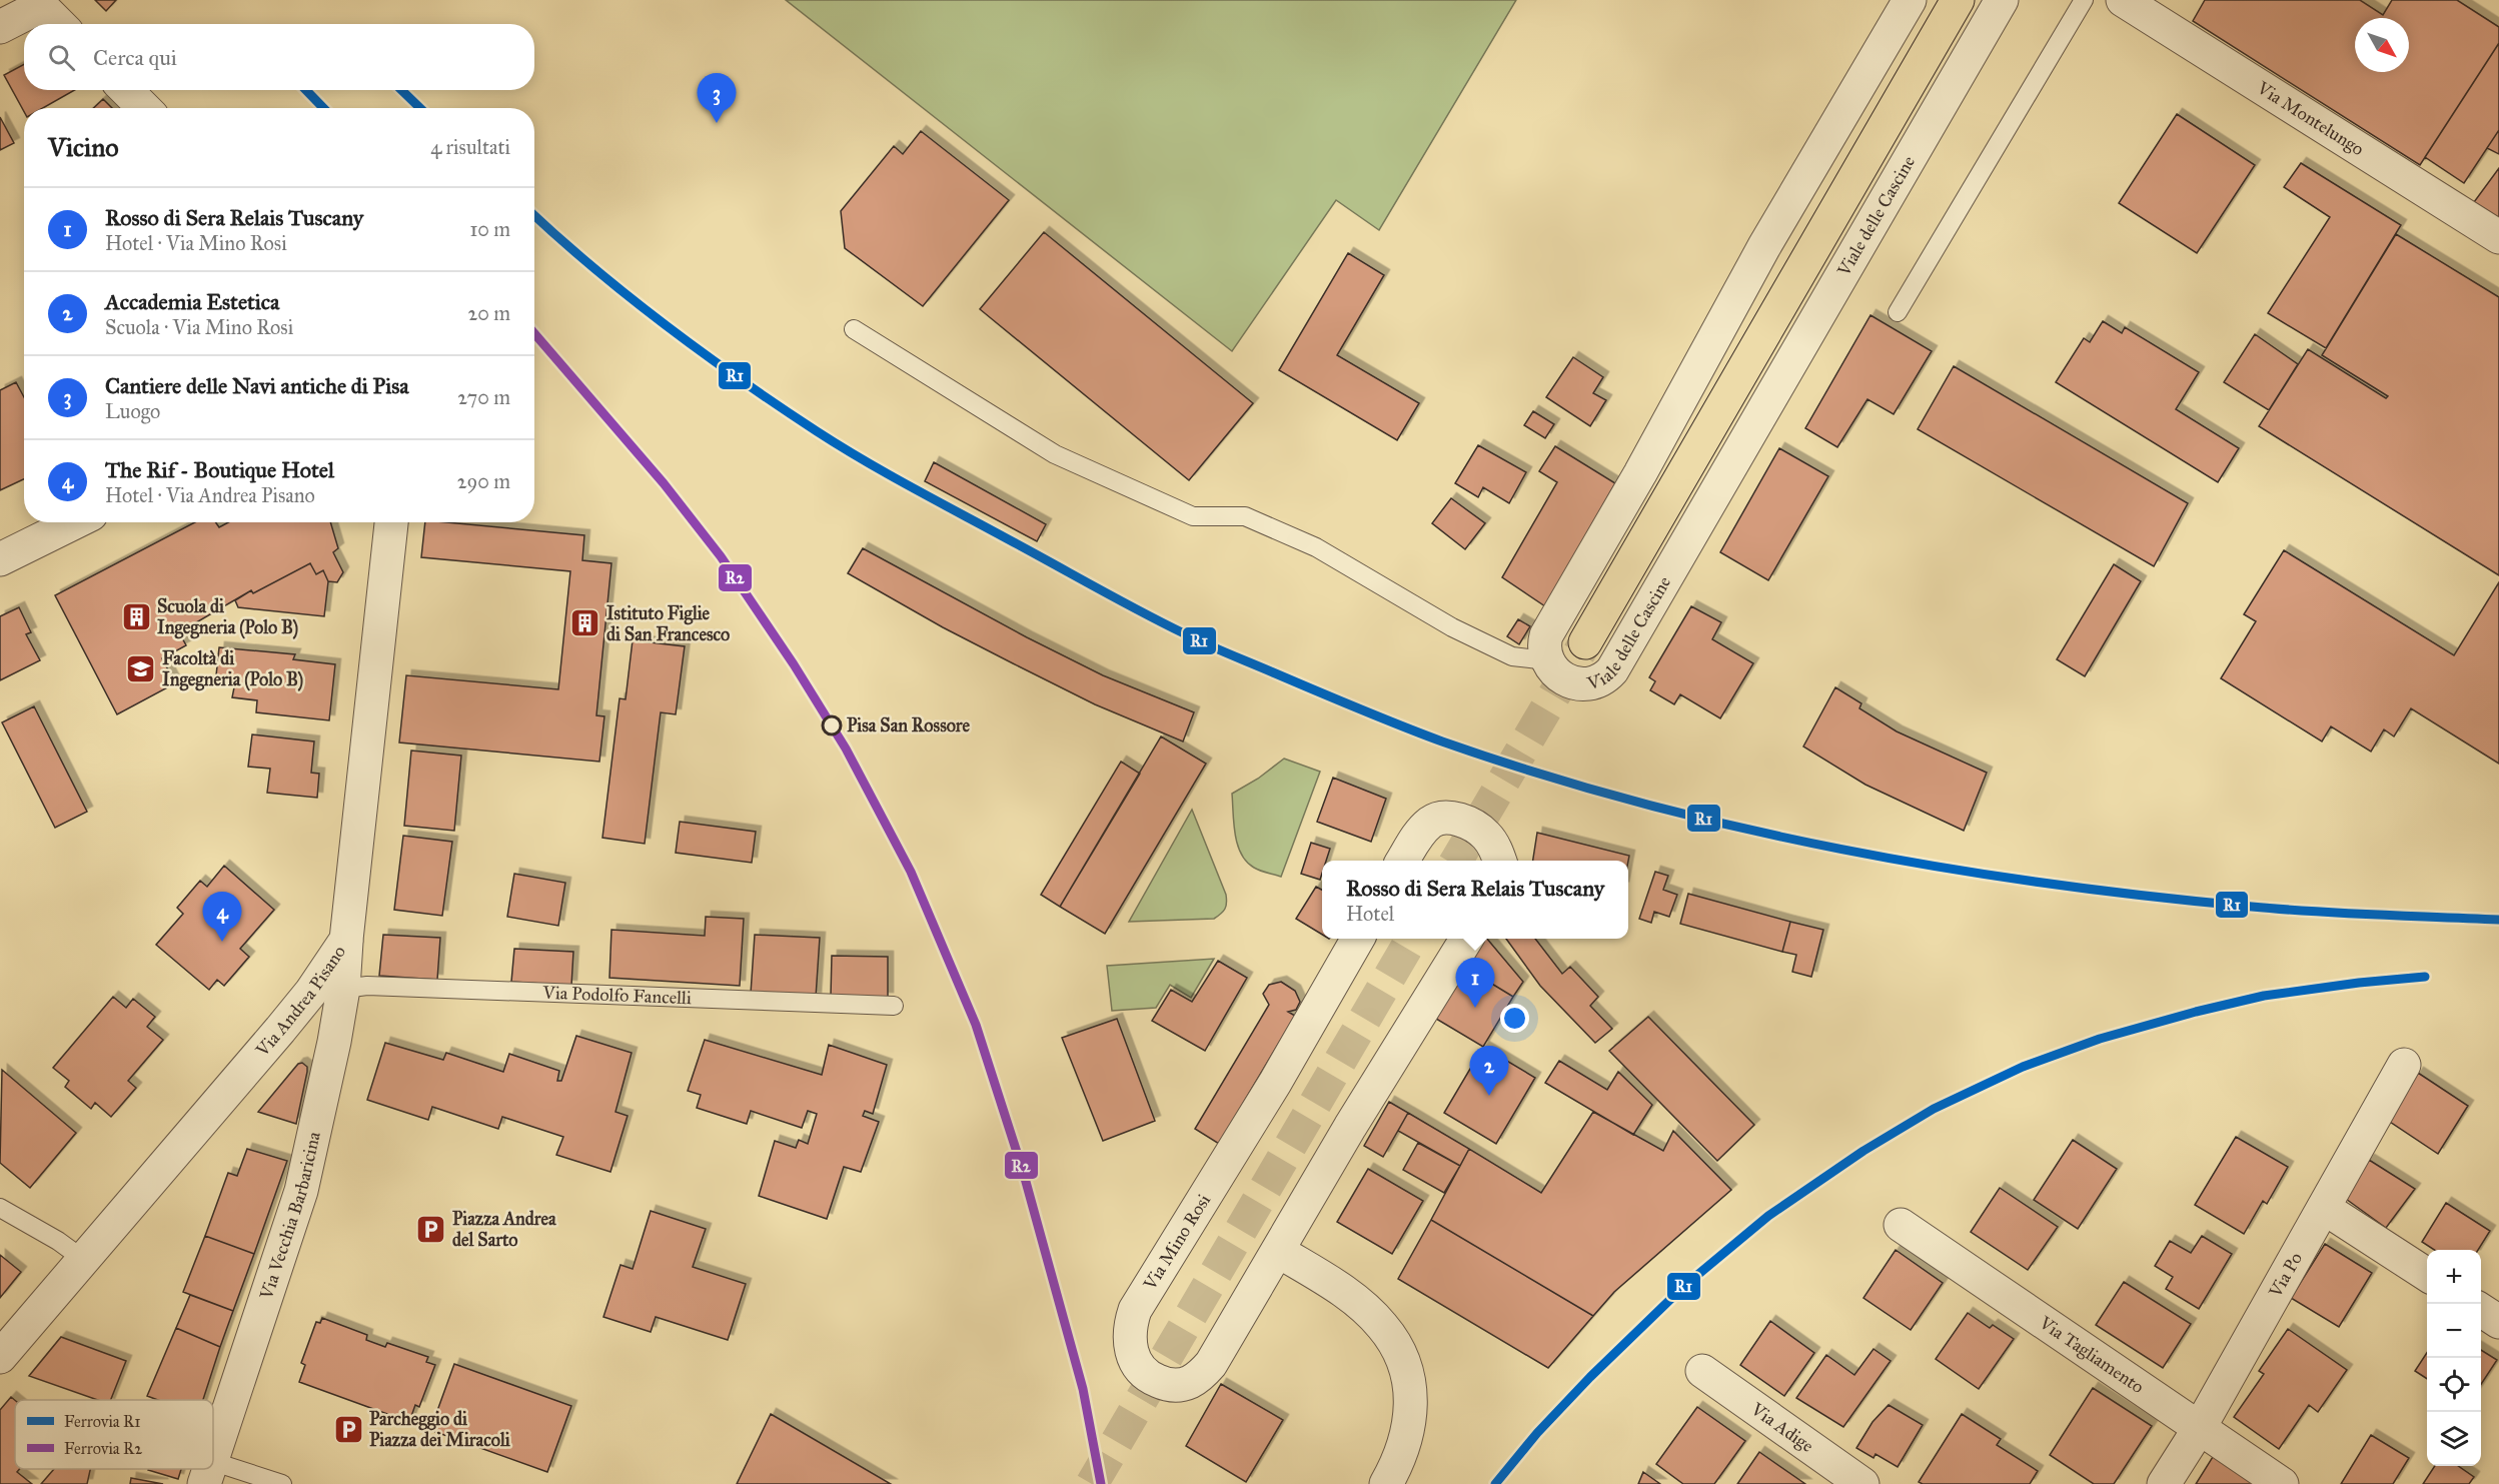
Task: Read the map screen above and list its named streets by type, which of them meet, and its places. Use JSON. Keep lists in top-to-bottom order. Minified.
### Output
{"streets":{"main road":["Viale delle Cascine"],"street":["Via Montelungo","Via Andrea Pisano","Via Vecchia Barbaricina","Via Mino Rosi","Via Po","Via Tagliamento","Via Adige"],"lane":["Via Podolfo Fancelli"]},"crossings":[["Via Podolfo Fancelli","Via Vecchia Barbaricina"],["Via Andrea Pisano","Via Vecchia Barbaricina"],["Via Po","Via Tagliamento"]],"places":{"building":["Scuola di Ingegneria (Polo B)","Istituto Figlie di San Francesco"],"school or university":["Facoltà di Ingegneria (Polo B)"],"other":["Pisa San Rossore"],"parking":["Piazza Andrea del Sarto","Parcheggio di Piazza dei Miracoli"]},"lines":["rail line R1","rail line R2"],"legend":["Ferrovia R1","Ferrovia R2"],"north":"bottom right","page":{"search":"Cerca qui","pins":["3","4","1","2"],"heading":["Vicino","4 risultati"],"list":[{"mark":"1","name":"Rosso di Sera Relais Tuscany","note":"Hotel · Via Mino Rosi","value":"10 m"},{"mark":"2","name":"Accademia Estetica","note":"Scuola · Via Mino Rosi","value":"20 m"},{"mark":"3","name":"Cantiere delle Navi antiche di Pisa","note":"Luogo","value":"270 m"},{"mark":"4","name":"The Rif - Boutique Hotel","note":"Hotel · Via Andrea Pisano","value":"290 m"}],"popup":["Rosso di Sera Relais Tuscany","Hotel"],"map_buttons":["+","−"]}}
